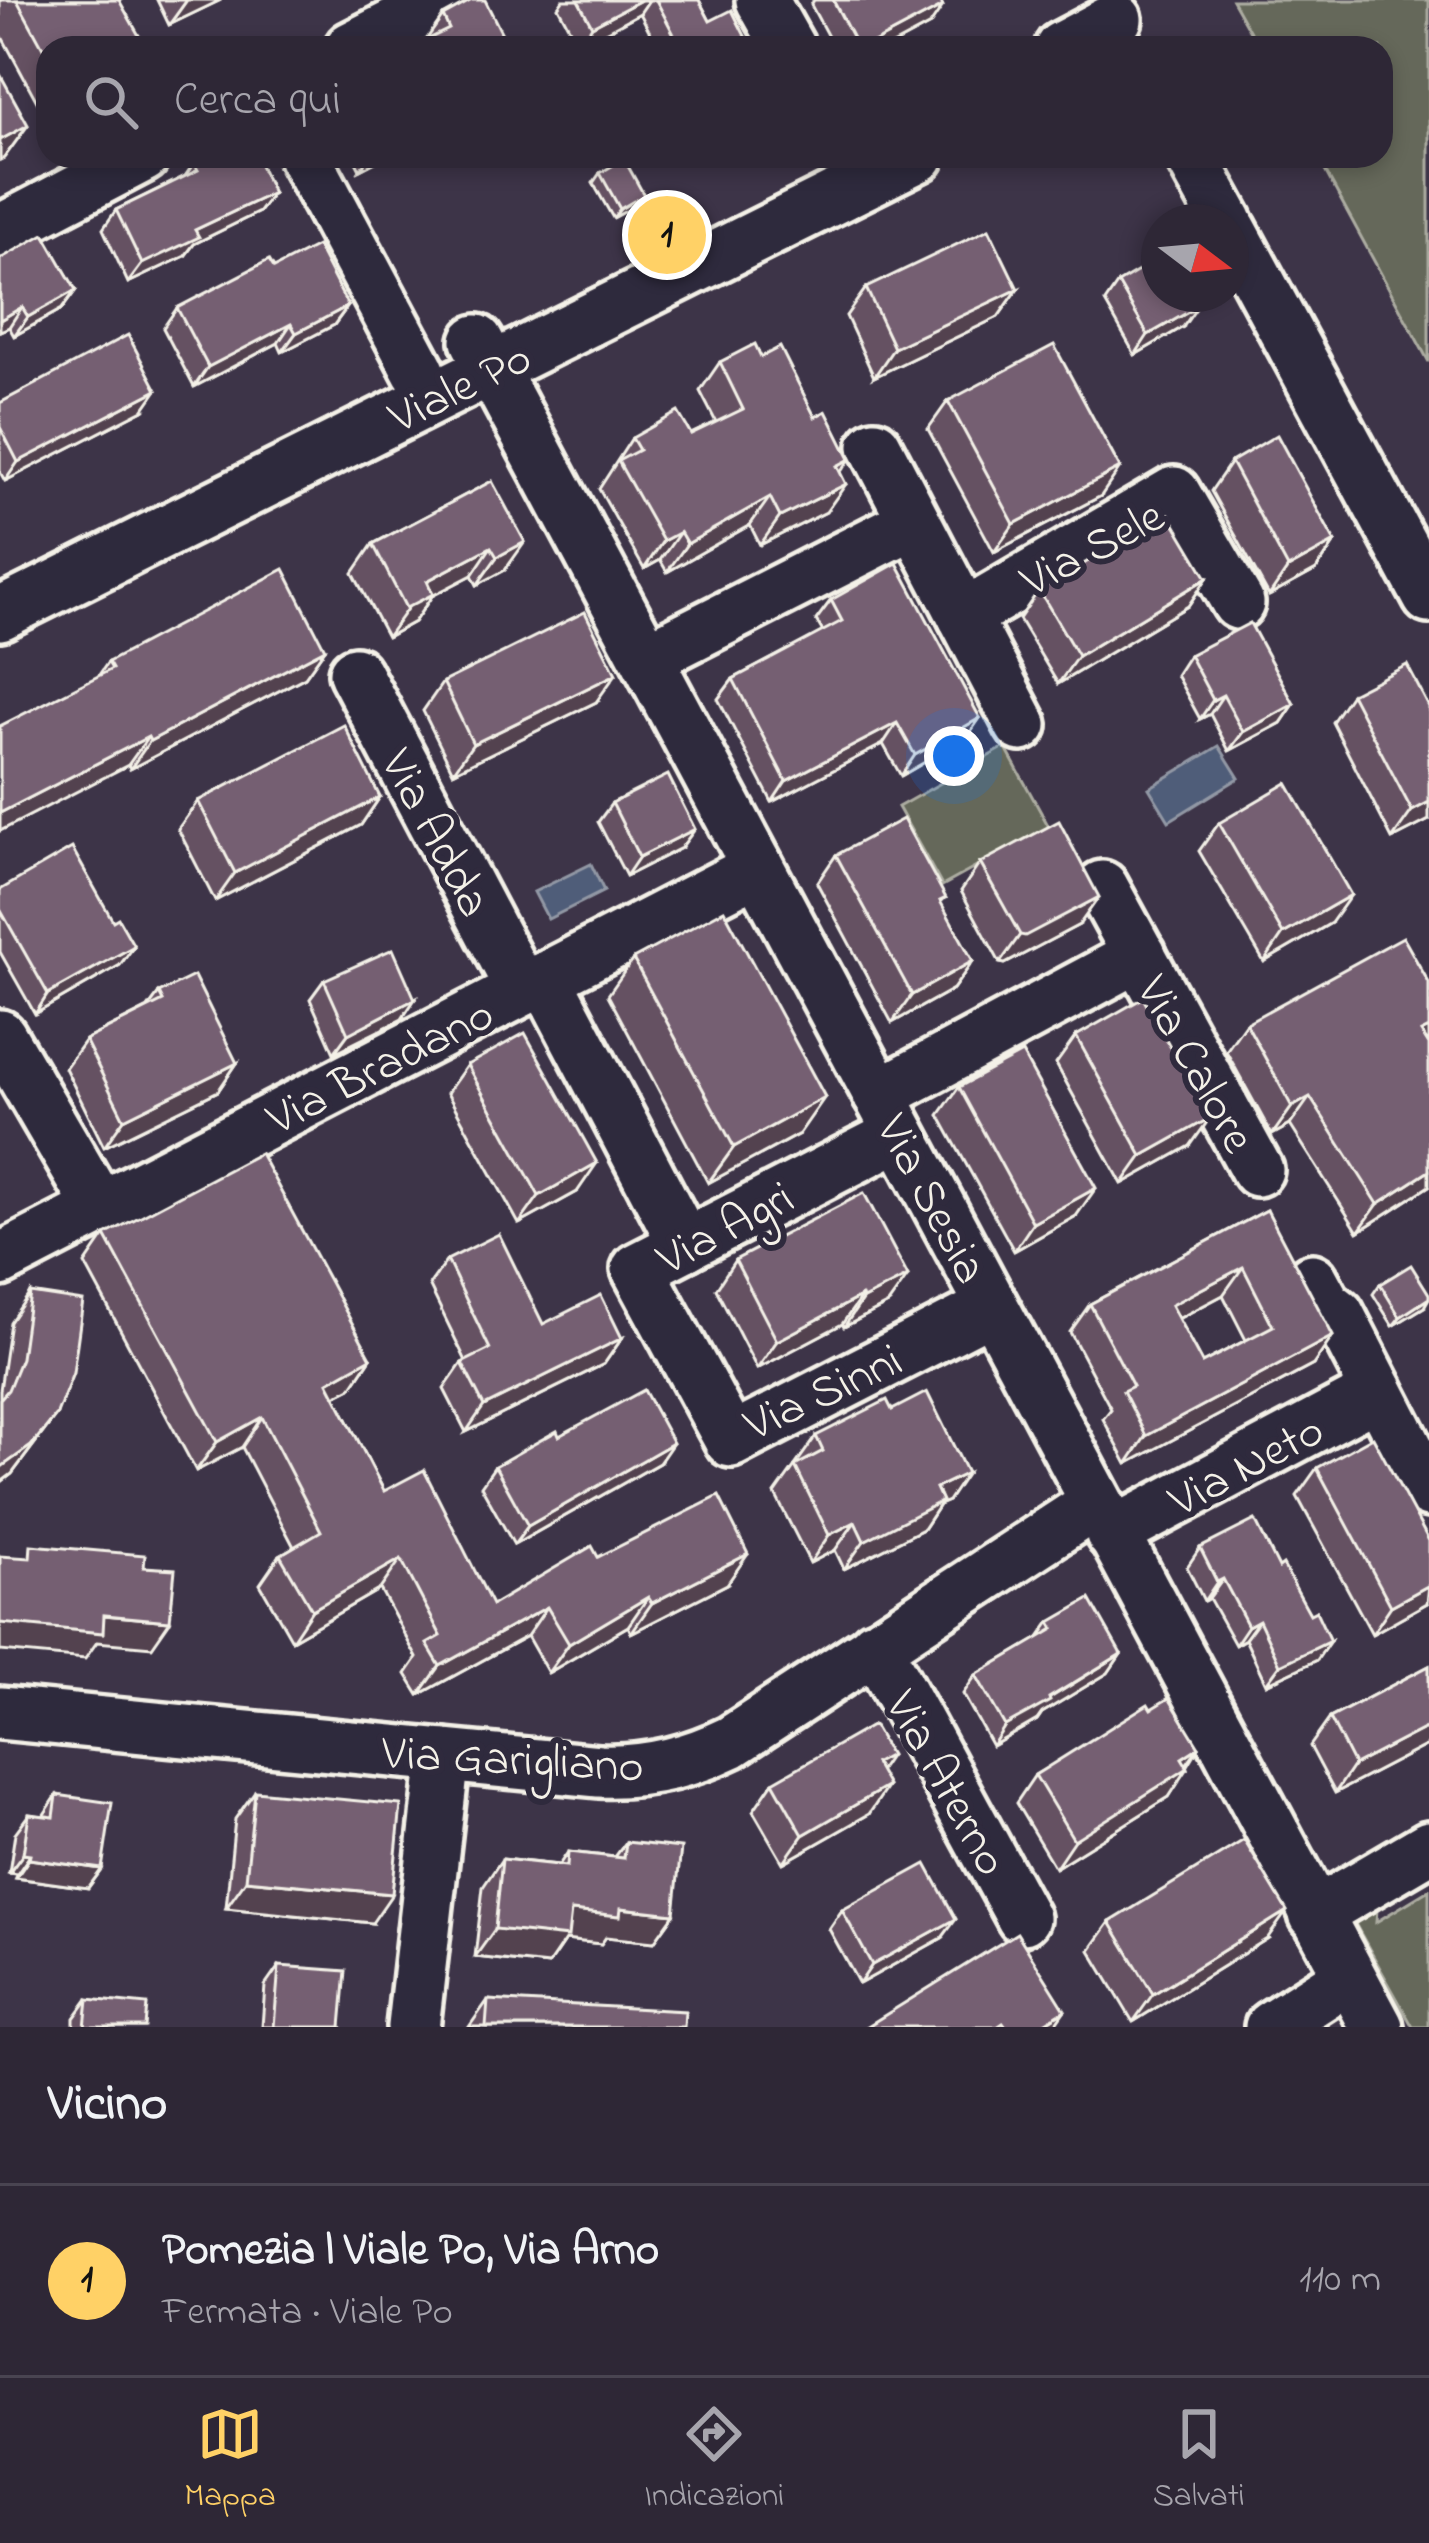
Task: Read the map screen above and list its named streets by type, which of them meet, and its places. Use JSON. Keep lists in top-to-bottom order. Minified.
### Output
{"streets":{"street":["Viale Po","Via Sele","Via Adda","Via Calore","Via Bradano","Via Sesia","Via Agri","Via Sinni","Via Neto","Via Garigliano","Via Aterno"]},"crossings":[["Viale Po","Via Sesia"],["Via Adda","Via Bradano"],["Via Adda","Via Agri"],["Via Calore","Via Sesia"],["Via Calore","Via Agri"],["Via Bradano","Via Sesia"],["Via Sesia","Via Agri"],["Via Sesia","Via Sinni"],["Via Sesia","Via Neto"],["Via Sesia","Via Garigliano"],["Via Agri","Via Sinni"],["Via Neto","Via Garigliano"],["Via Garigliano","Via Aterno"]],"north":"right","page":{"search":"Cerca qui","pins":"1","heading":"Vicino","list":[{"mark":"1","name":"Pomezia | Viale Po, Via Arno","note":"Fermata · Viale Po","value":"110 m"}],"nav":["Mappa","Indicazioni","Salvati"]}}
